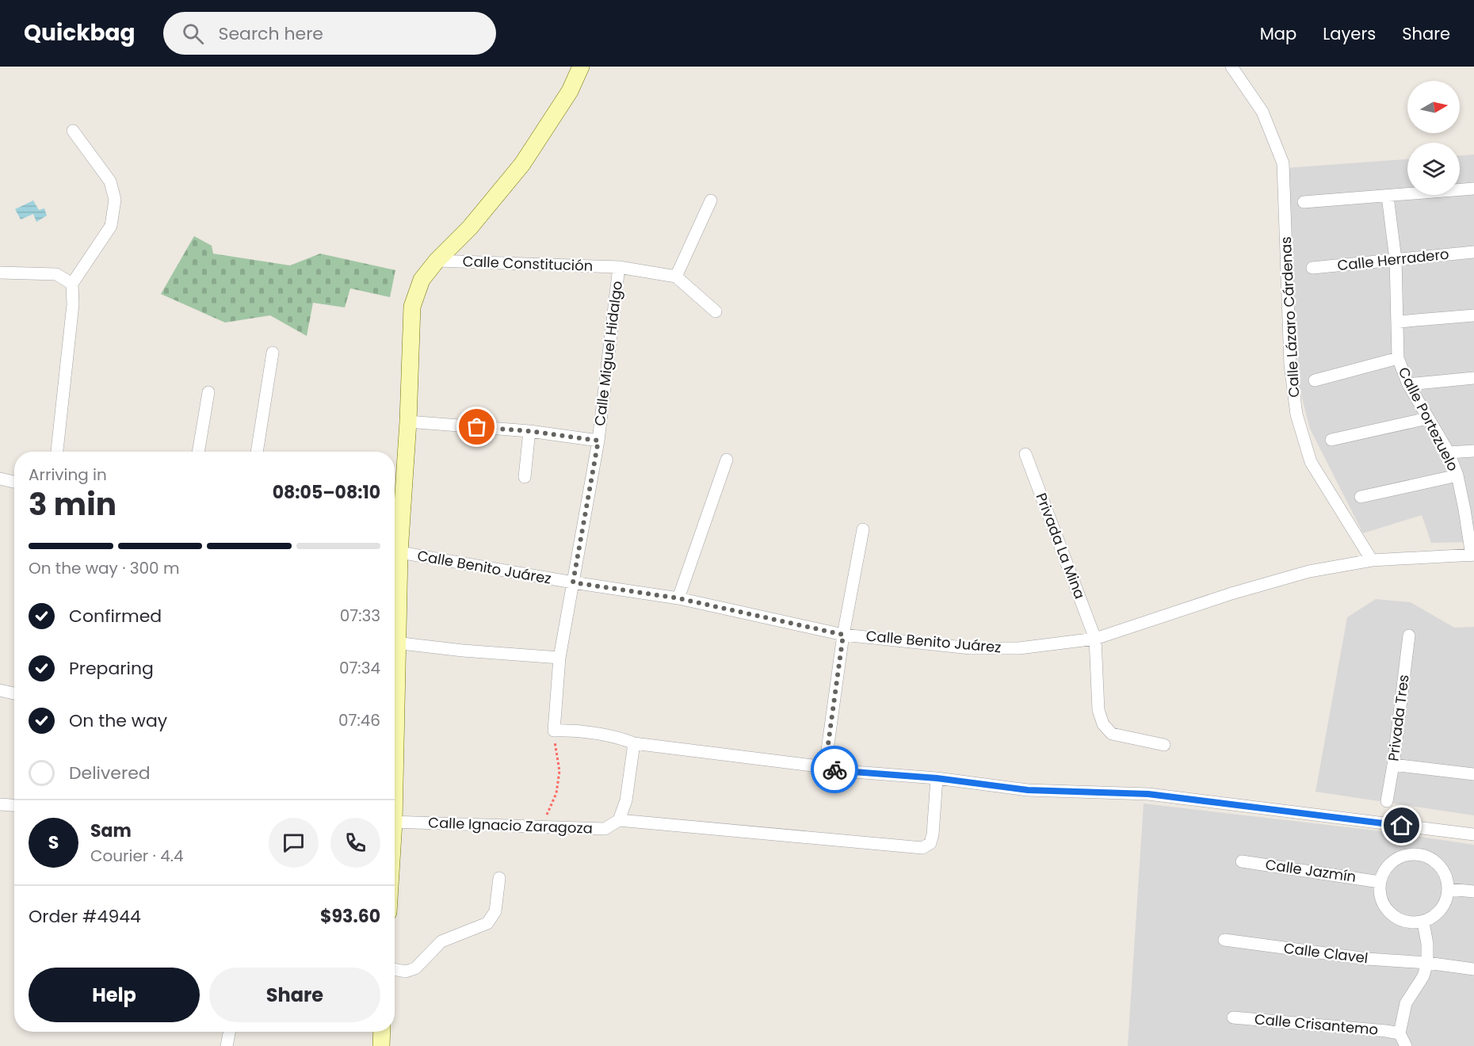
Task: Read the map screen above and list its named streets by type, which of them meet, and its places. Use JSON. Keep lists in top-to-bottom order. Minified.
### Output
{"streets":{"street":["Calle Herradero","Calle Constitución","Calle Lázaro Cárdenas","Calle Miguel Hidalgo","Calle Portezuelo","Privada La Mina","Calle Benito Juárez","Privada Tres","Calle Ignacio Zaragoza","Calle Jazmín","Calle Clavel","Calle Crisantemo"]},"crossings":[["Calle Herradero","Calle Portezuelo"],["Calle Constitución","Calle Miguel Hidalgo"],["Calle Lázaro Cárdenas","Calle Benito Juárez"],["Calle Miguel Hidalgo","Calle Benito Juárez"],["Calle Portezuelo","Calle Benito Juárez"],["Privada La Mina","Calle Benito Juárez"]],"north":"right","page":{"header":"Quickbag","search":"Search here","nav":["Map","Layers","Share"],"heading":["3 min","Arriving in","08:05–08:10"],"panel":["Sam","Courier · 4.4","Order #4944","$93.60"],"bar":"On the way · 300 m","list":[["Confirmed","07:33"],["Preparing","07:34"],["On the way","07:46"],"Delivered"],"round":"S","buttons":["Help","Share"]}}
